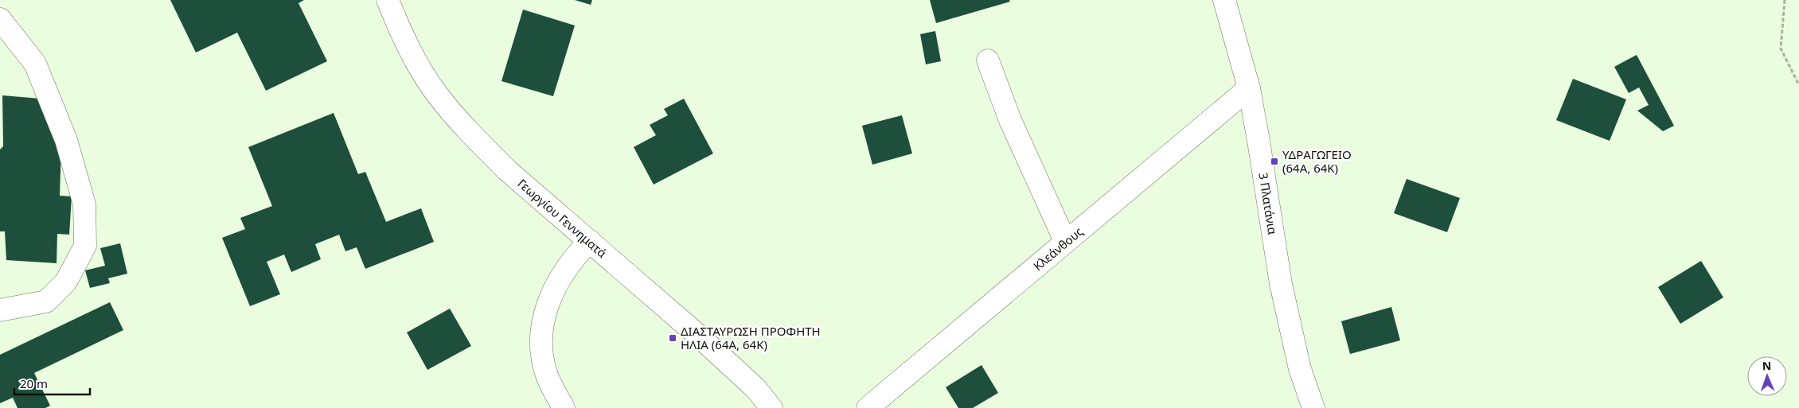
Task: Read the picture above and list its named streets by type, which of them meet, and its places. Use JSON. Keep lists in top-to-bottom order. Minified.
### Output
{"streets":{"street":["3 Πλατάνια","Γεωργίου Γεννηματά","Κλεάνθους"]},"crossings":[["3 Πλατάνια","Κλεάνθους"]],"places":{"transit":["ΥΔΡΑΓΩΓΕΙΟ (64Α, 64Κ)","ΔΙΑΣΤΑΥΡΩΣΗ ΠΡΟΦΗΤΗ ΗΛΙΑ (64Α, 64Κ)"]},"scale_bar":"20 m","north":"top"}
